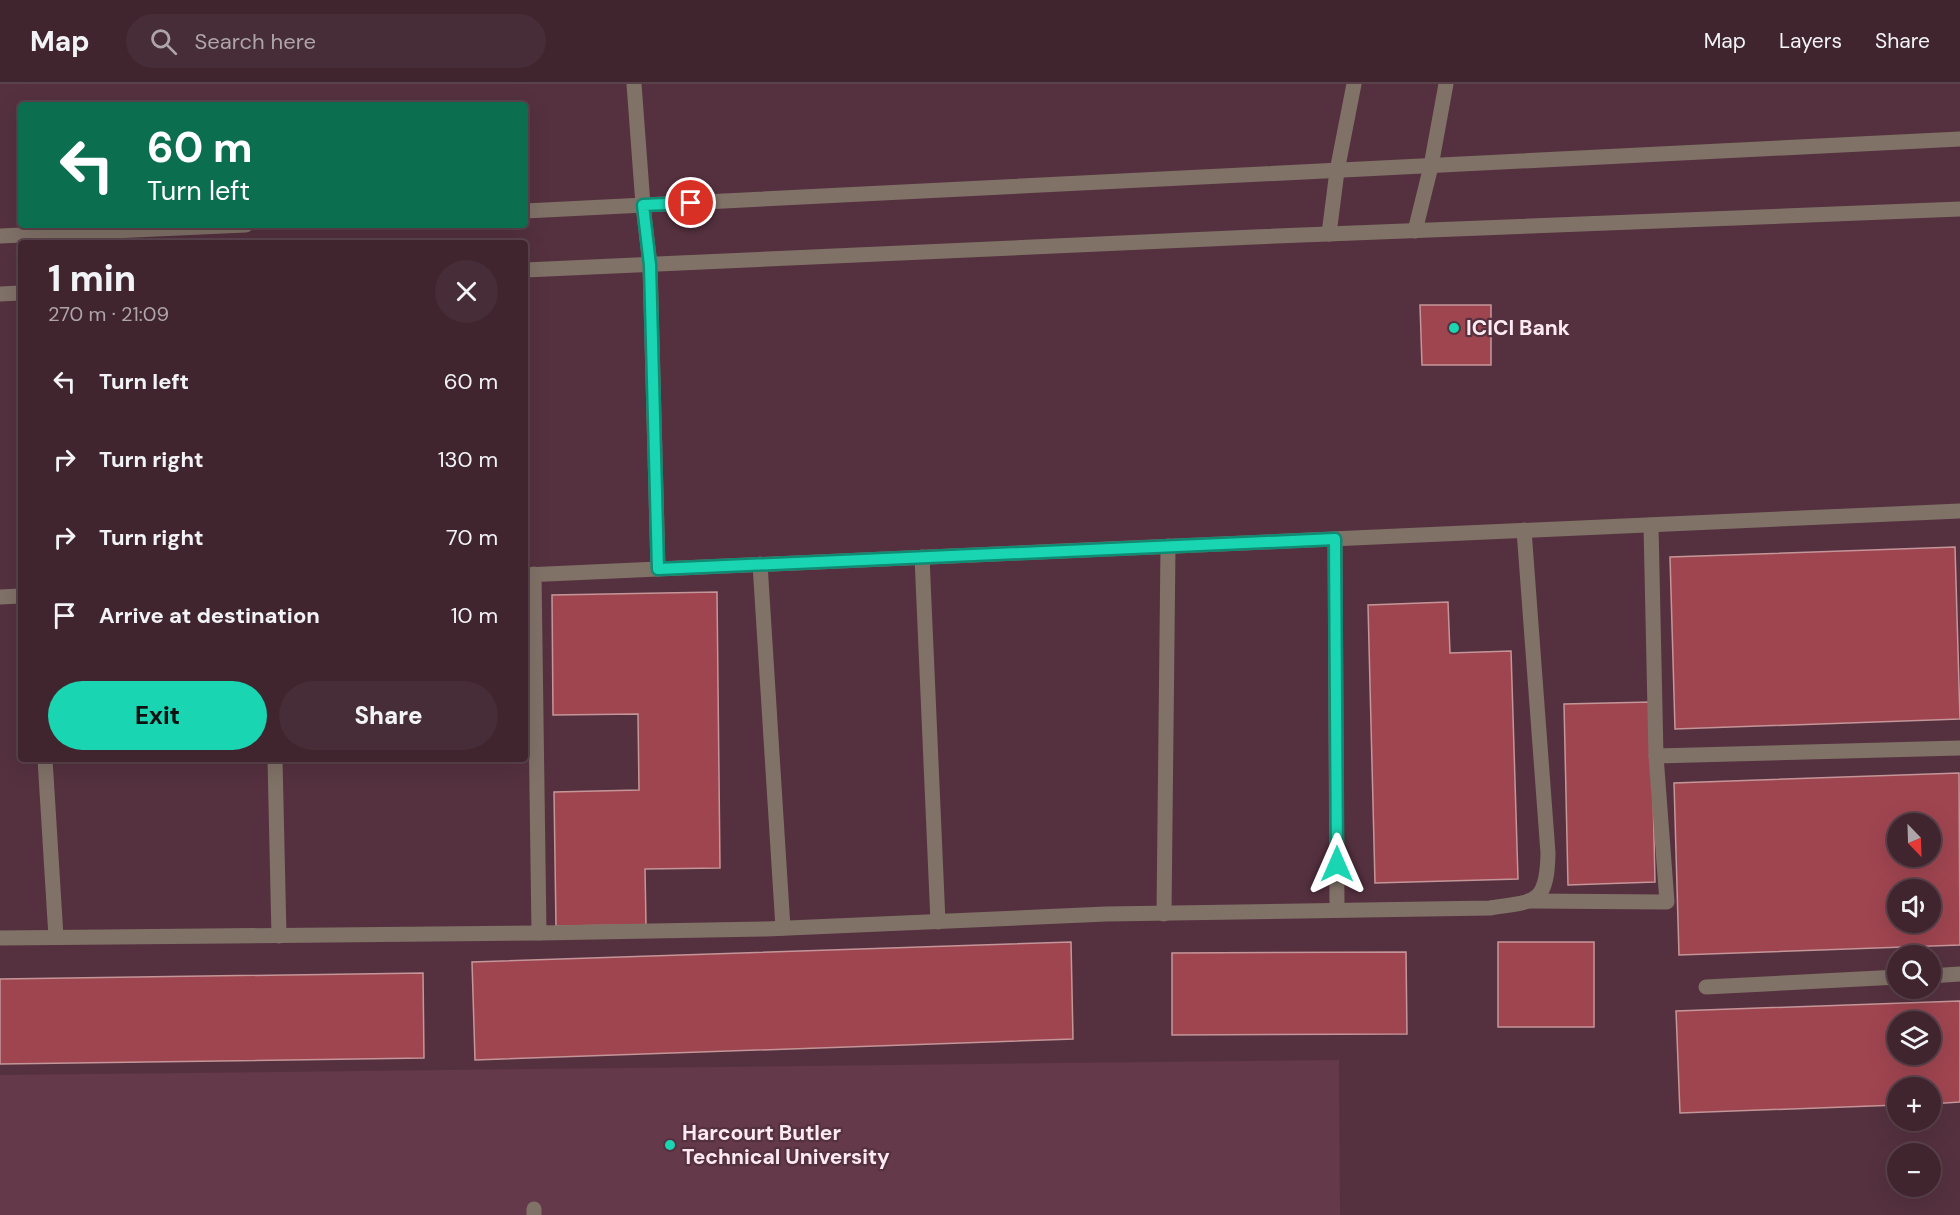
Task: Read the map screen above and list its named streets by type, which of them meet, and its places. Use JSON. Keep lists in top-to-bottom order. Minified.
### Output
{"places":["ICICI Bank","Harcourt Butler Technical University"],"north":"bottom right","page":{"header":"Map","search":"Search here","nav":["Map","Layers","Share"],"turn":["60 m","Turn left"],"heading":["1 min","270 m · 21:09"],"list":[{"name":"Turn left","value":"60 m"},{"name":"Turn right","value":"130 m"},{"name":"Turn right","value":"70 m"},{"name":"Arrive at destination","value":"10 m"}],"buttons":["Exit","Share"],"map_buttons":["+","−"]}}
